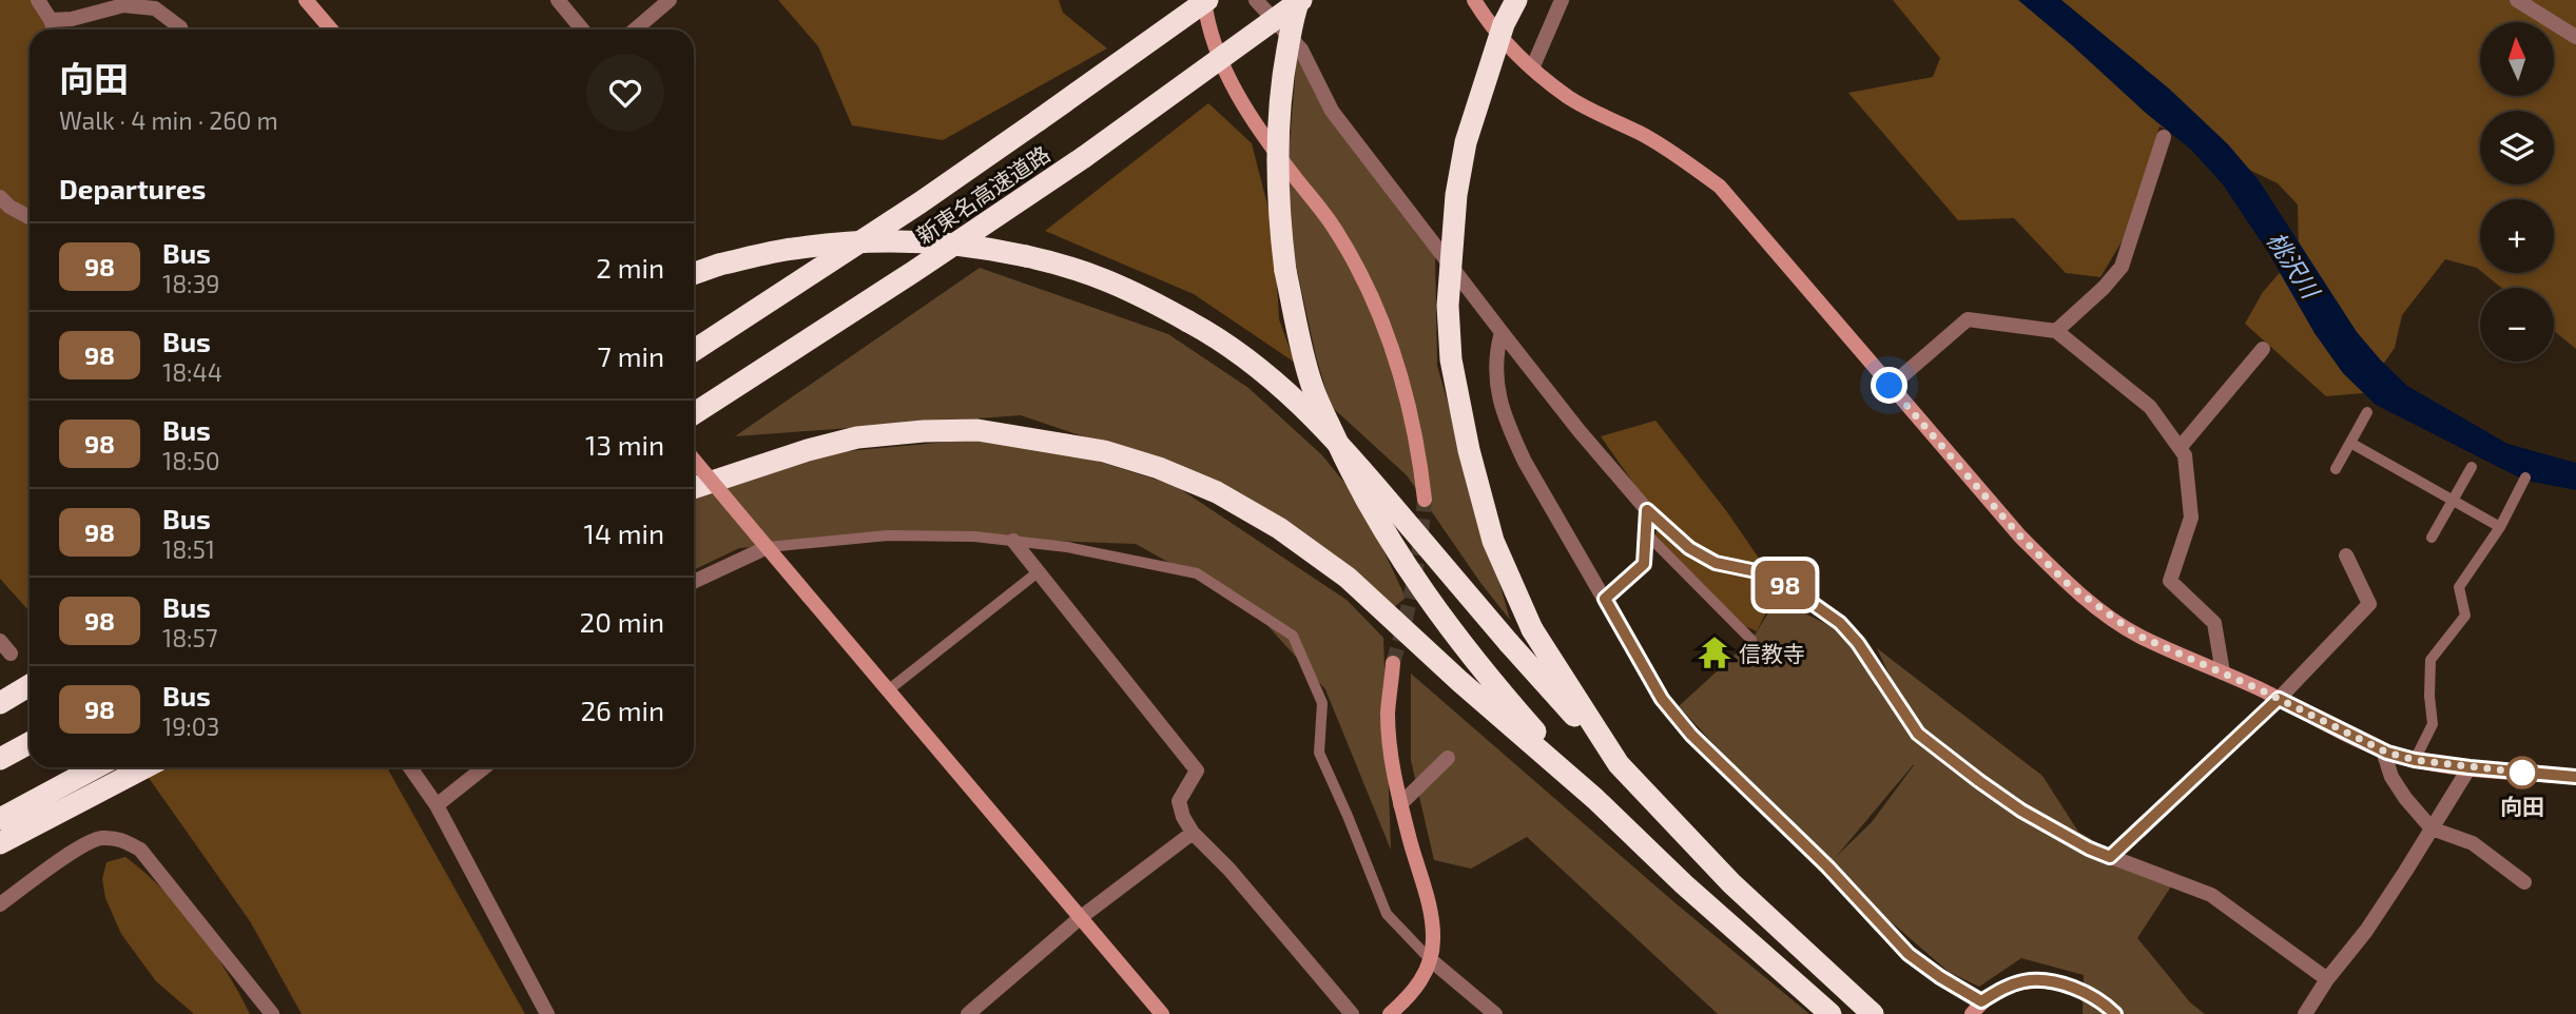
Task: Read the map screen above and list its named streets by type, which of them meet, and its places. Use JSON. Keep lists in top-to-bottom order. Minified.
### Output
{"streets":{"highway":["新東名高速道路"]},"water":["桃沢川"],"places":{"temple":["信教寺"],"other":["向田"]},"lines":["bus line 98"],"north":"top","page":{"on_map":"98","map_buttons":["+","−"],"heading":[["向田","Walk · 4 min · 260 m"],"Departures"],"list":[{"mark":"98","name":"Bus","note":"18:39","value":"2 min"},{"mark":"98","name":"Bus","note":"18:44","value":"7 min"},{"mark":"98","name":"Bus","note":"18:50","value":"13 min"},{"mark":"98","name":"Bus","note":"18:51","value":"14 min"},{"mark":"98","name":"Bus","note":"18:57","value":"20 min"},{"mark":"98","name":"Bus","note":"19:03","value":"26 min"}]}}
